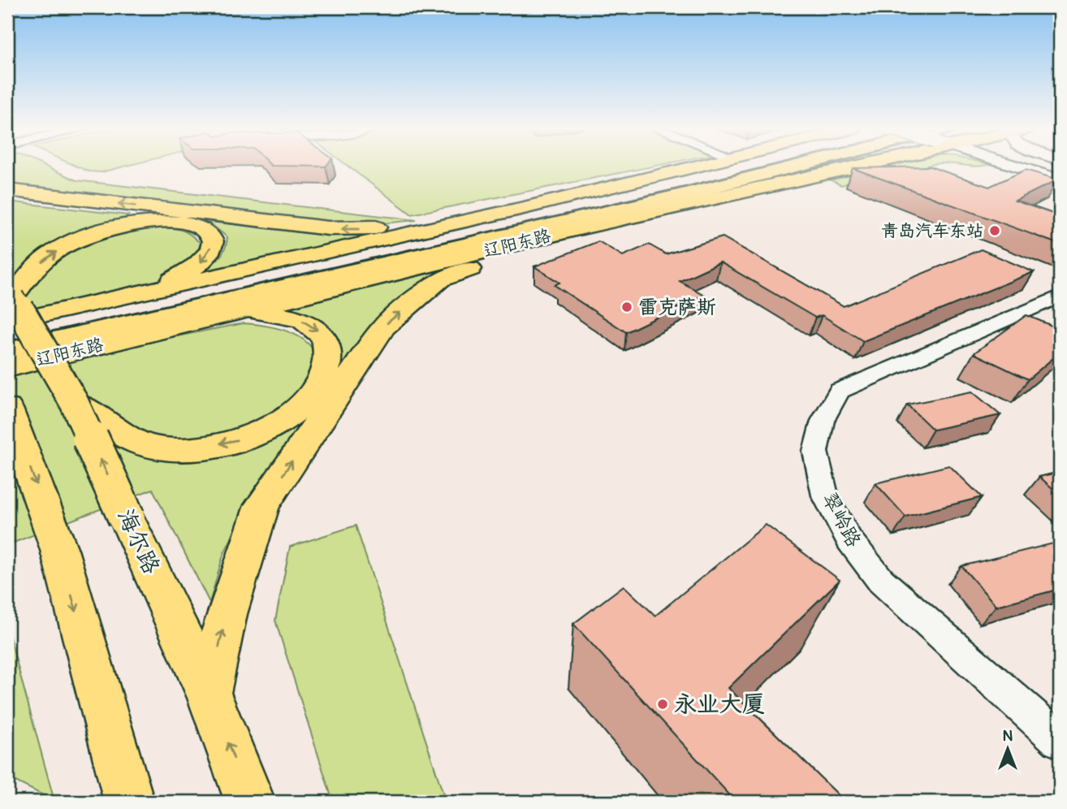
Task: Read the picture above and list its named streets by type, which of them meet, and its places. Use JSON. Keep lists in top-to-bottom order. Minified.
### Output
{"streets":{"highway":["辽阳东路"],"main road":["海尔路"],"street":["翠岭路"]},"crossings":[["辽阳东路","海尔路"]],"places":["青岛汽车东站","雷克萨斯","永业大厦"],"north":"top"}
